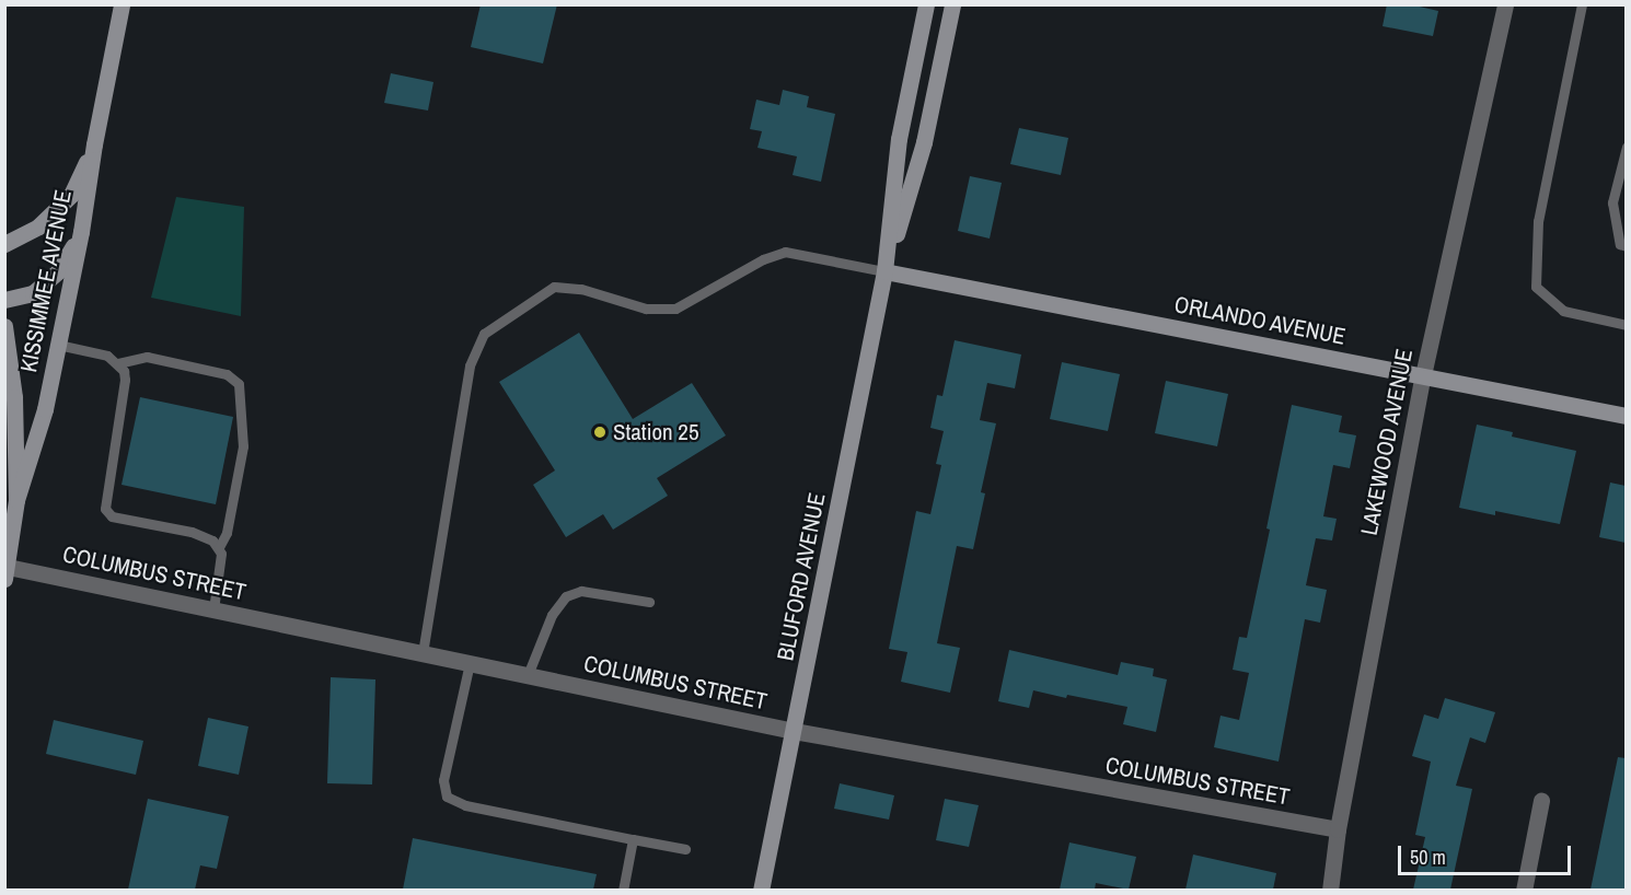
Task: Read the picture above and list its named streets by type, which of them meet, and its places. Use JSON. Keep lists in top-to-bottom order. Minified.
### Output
{"streets":{"street":["KISSIMMEE AVENUE","ORLANDO AVENUE","LAKEWOOD AVENUE","COLUMBUS STREET","BLUFORD AVENUE"]},"crossings":[["KISSIMMEE AVENUE","COLUMBUS STREET"],["ORLANDO AVENUE","LAKEWOOD AVENUE"],["ORLANDO AVENUE","BLUFORD AVENUE"],["LAKEWOOD AVENUE","COLUMBUS STREET"],["COLUMBUS STREET","BLUFORD AVENUE"]],"places":["Station 25"],"scale_bar":"50 m"}
